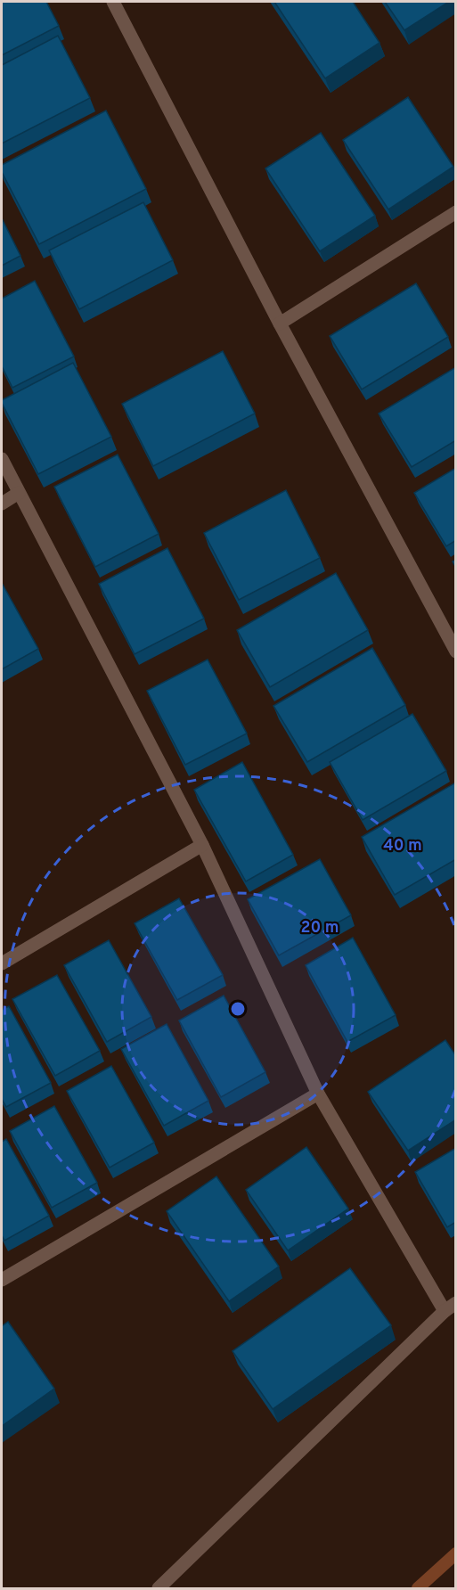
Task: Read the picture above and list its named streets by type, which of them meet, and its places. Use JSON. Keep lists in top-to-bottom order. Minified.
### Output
{"rings":["40 m","20 m"]}
